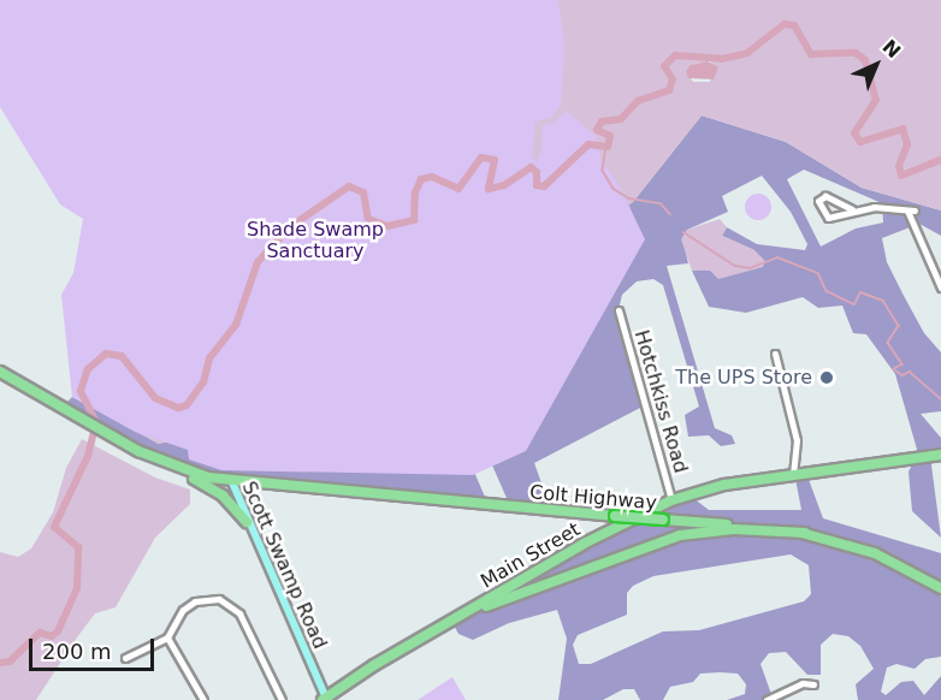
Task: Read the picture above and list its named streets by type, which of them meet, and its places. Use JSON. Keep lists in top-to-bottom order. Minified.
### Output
{"streets":{"highway":["Colt Highway","Main Street","Scott Swamp Road"],"street":["Hotchkiss Road"]},"crossings":[["Hotchkiss Road","Main Street"],["Colt Highway","Scott Swamp Road"],["Main Street","Scott Swamp Road"]],"parks":["Shade Swamp Sanctuary"],"places":["The UPS Store"],"scale_bar":"200 m","north":"top right"}
